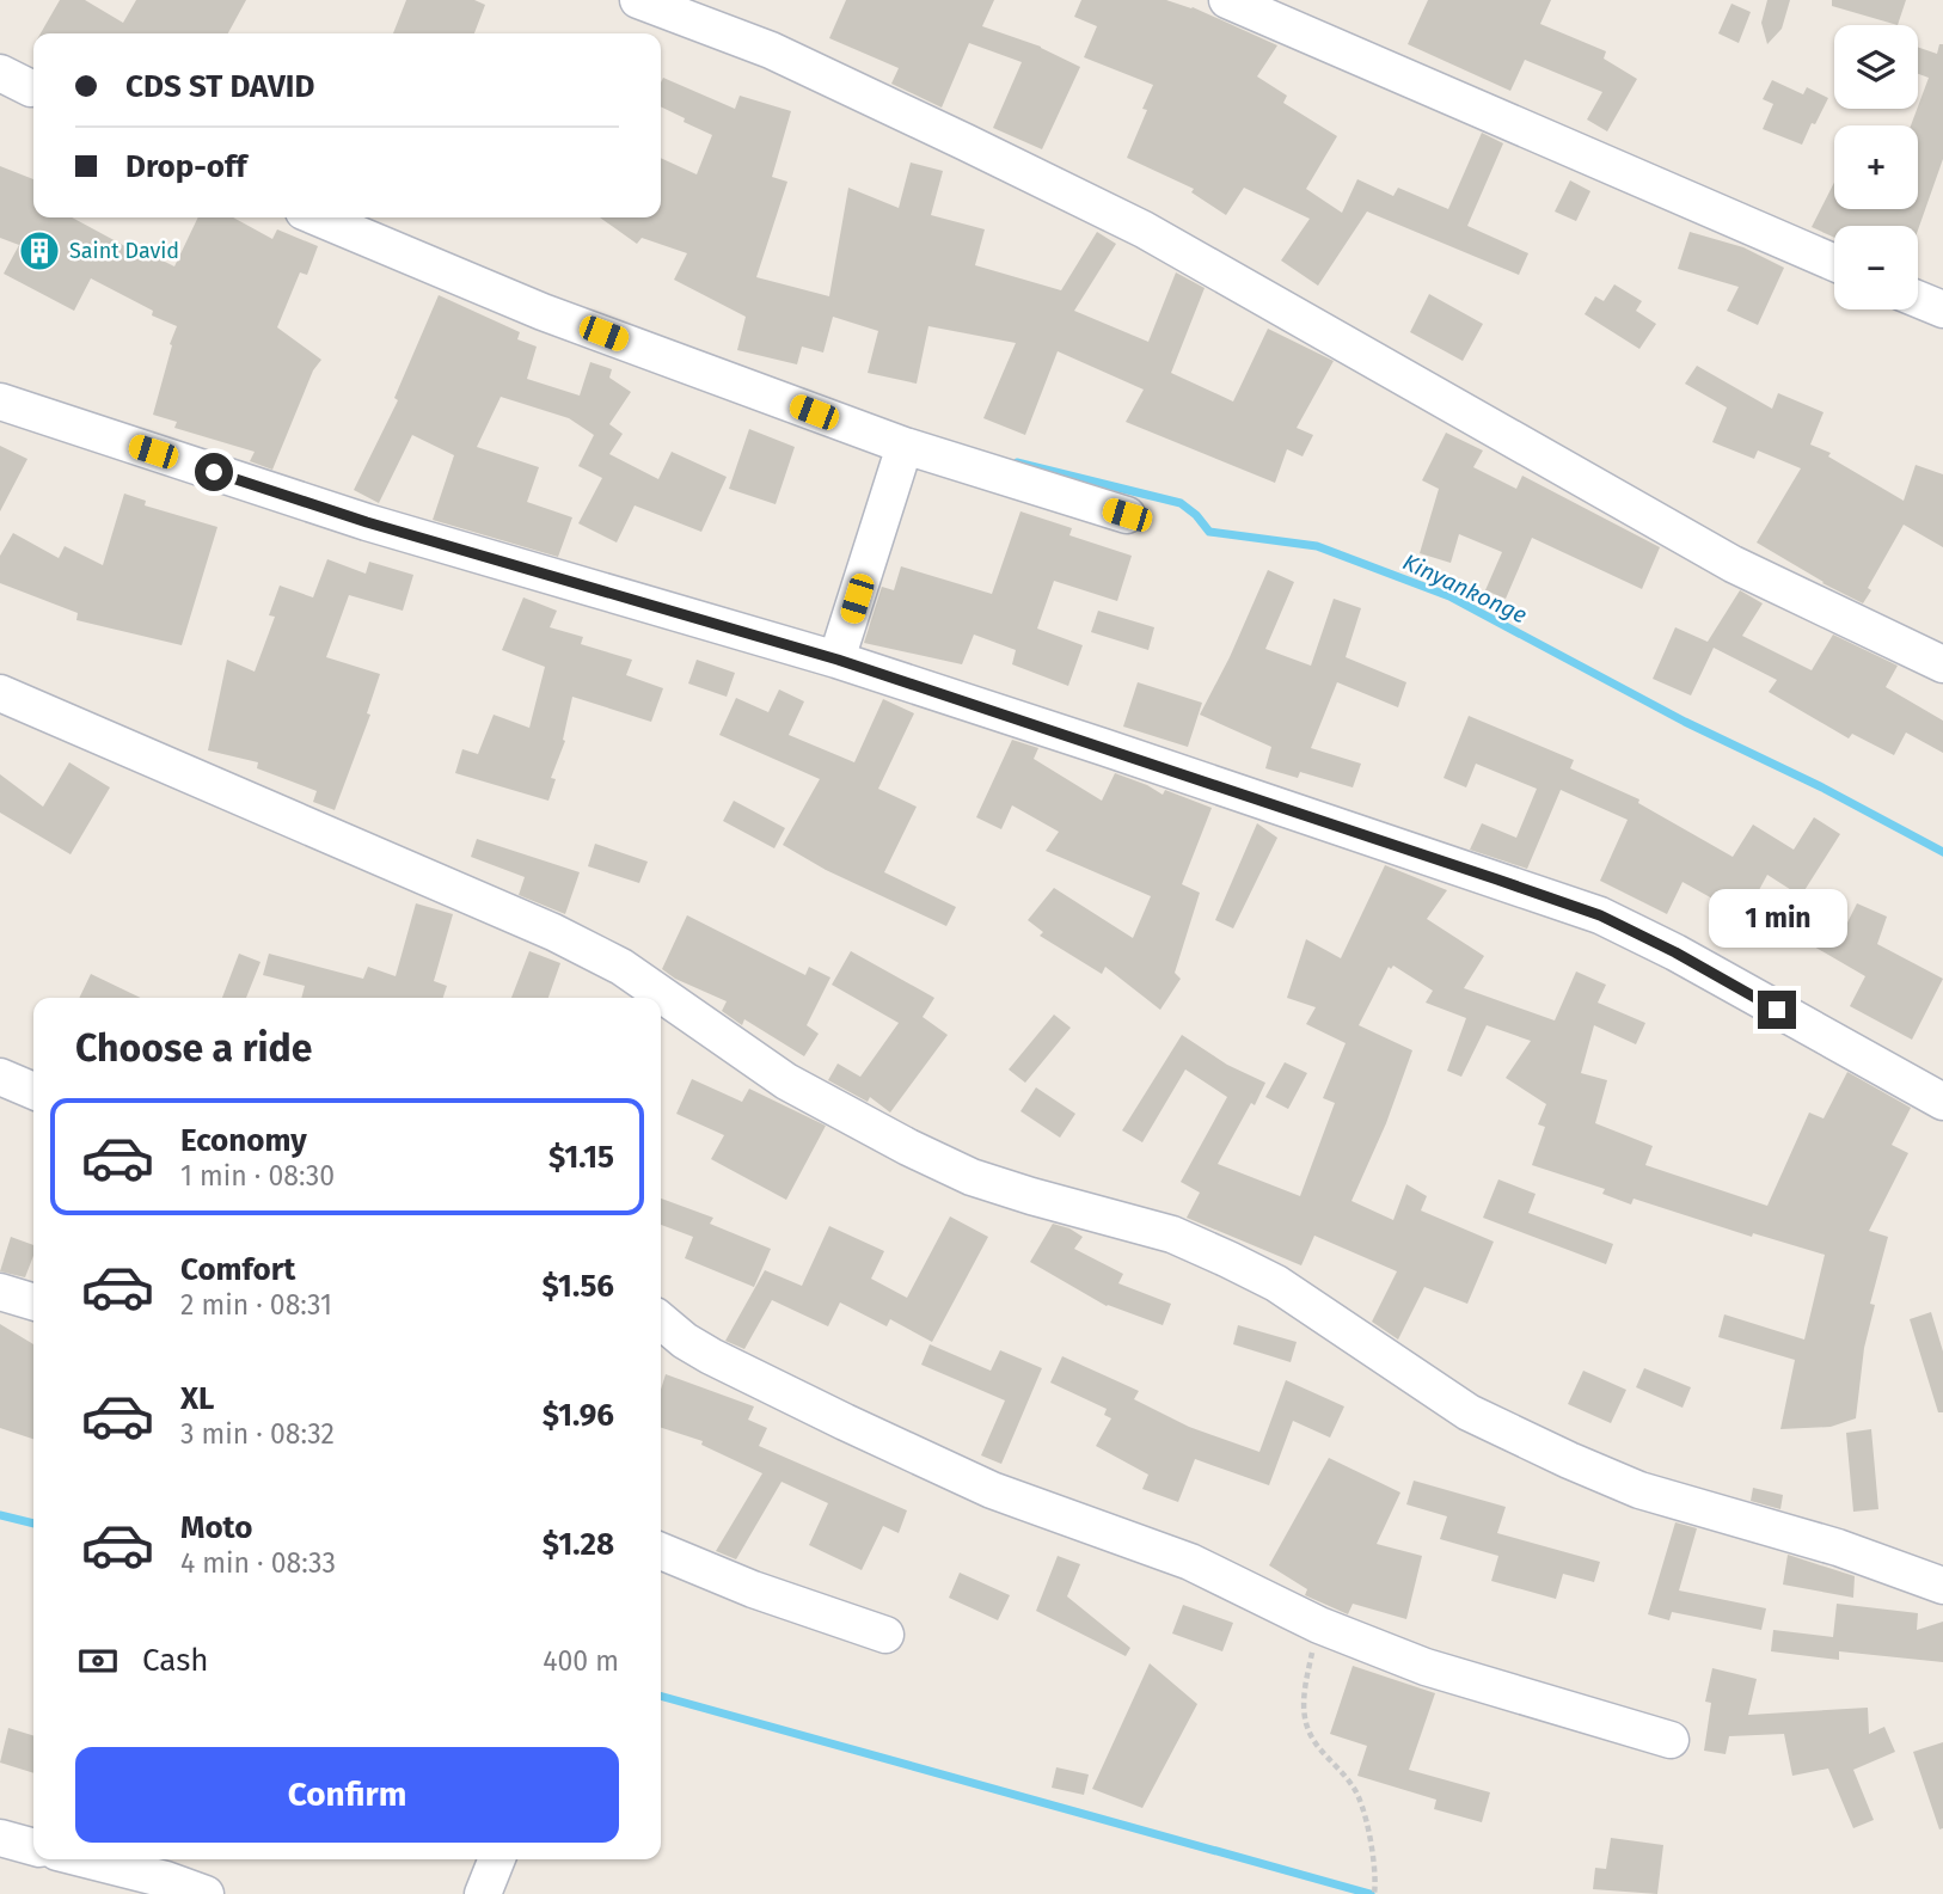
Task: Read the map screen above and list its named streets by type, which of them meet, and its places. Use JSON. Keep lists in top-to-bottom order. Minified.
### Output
{"water":["Kinyankonge"],"places":{"building":["Saint David"]},"page":{"map_buttons":["+","−"],"banner":["CDS ST DAVID","Drop-off"],"bubble":"1 min","heading":"Choose a ride","list":[{"name":"Economy","note":"1 min · 08:30","value":"$1.15"},{"name":"Comfort","note":"2 min · 08:31","value":"$1.56"},{"name":"XL","note":"3 min · 08:32","value":"$1.96"},{"name":"Moto","note":"4 min · 08:33","value":"$1.28"}],"pay":["Cash","400 m"],"buttons":"Confirm"}}
